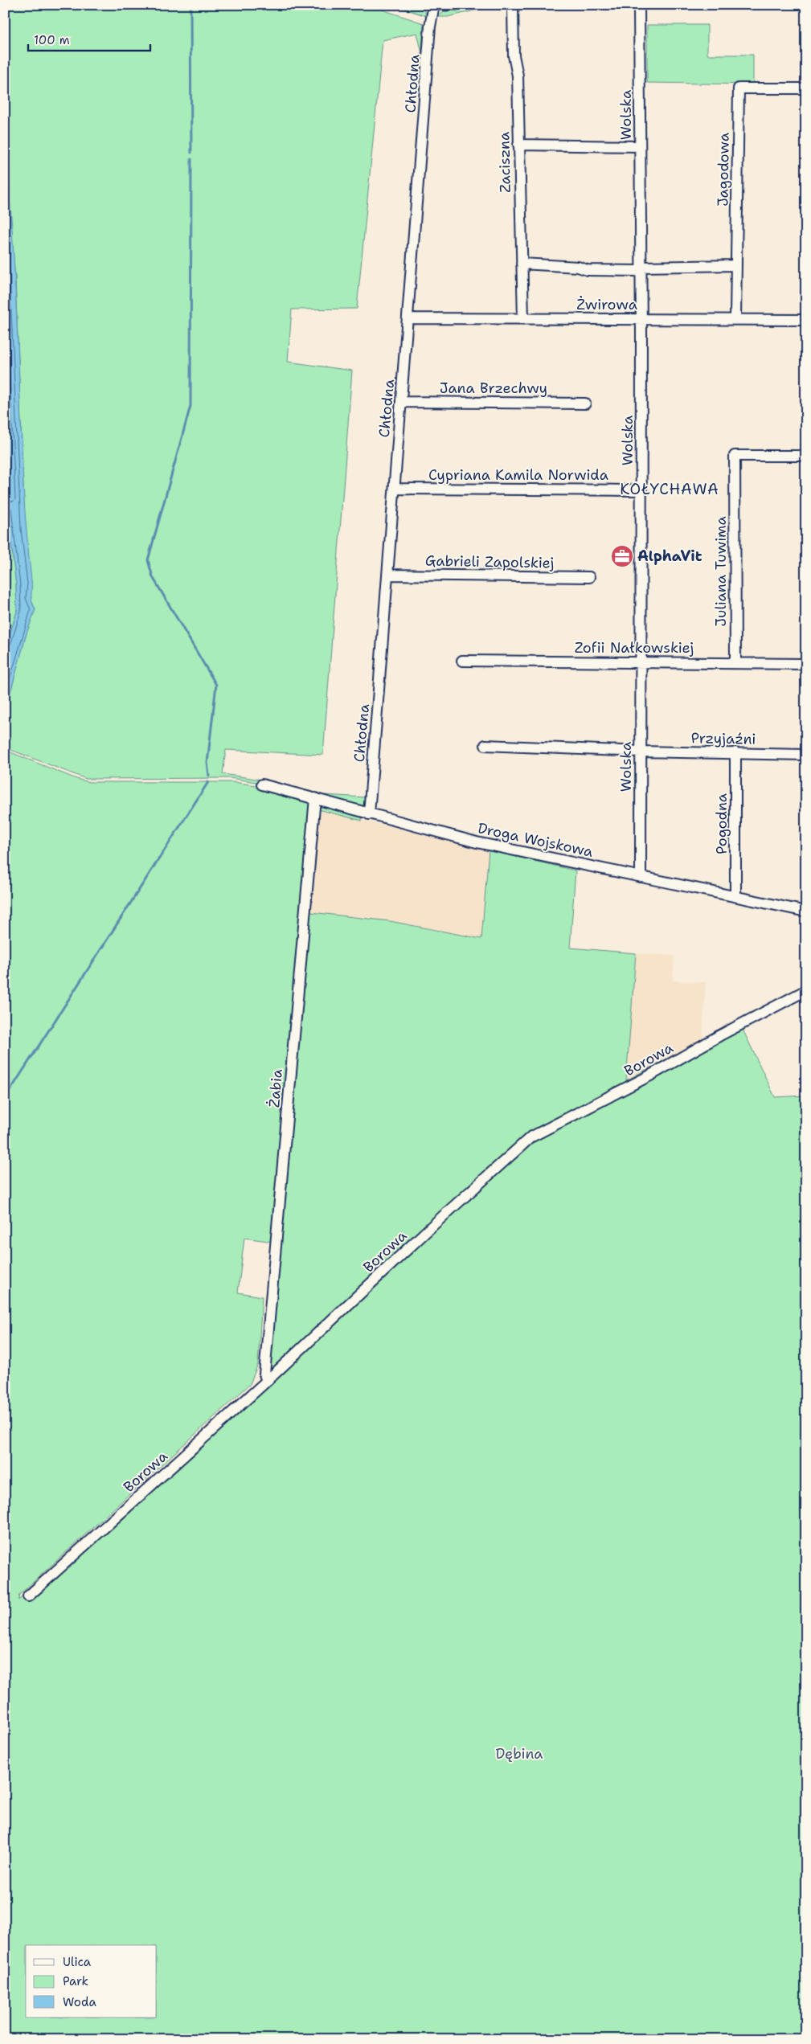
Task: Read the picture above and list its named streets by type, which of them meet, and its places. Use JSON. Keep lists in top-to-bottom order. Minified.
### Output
{"streets":{"street":["Chłodna","Wolska","Zaciszna","Jagodowa","Żwirowa","Jana Brzechwy","Cypriana Kamila Norwida","Gabrieli Zapolskiej","Juliana Tuwima","Zofii Nałkowskiej","Przyjaźni","Pogodna","Droga Wojskowa","Borowa","Żabia"]},"crossings":[["Chłodna","Żwirowa"],["Chłodna","Jana Brzechwy"],["Chłodna","Cypriana Kamila Norwida"],["Chłodna","Gabrieli Zapolskiej"],["Chłodna","Droga Wojskowa"],["Wolska","Żwirowa"],["Wolska","Cypriana Kamila Norwida"],["Wolska","Zofii Nałkowskiej"],["Wolska","Przyjaźni"],["Wolska","Droga Wojskowa"],["Zaciszna","Żwirowa"],["Jagodowa","Żwirowa"],["Juliana Tuwima","Zofii Nałkowskiej"],["Przyjaźni","Pogodna"],["Pogodna","Droga Wojskowa"],["Droga Wojskowa","Żabia"],["Borowa","Żabia"]],"districts":["KOŁYCHAWA"],"parks":["Dębina"],"places":{"office":["AlphaVit"]},"legend":["Ulica","Park","Woda"],"scale_bar":"100 m"}
